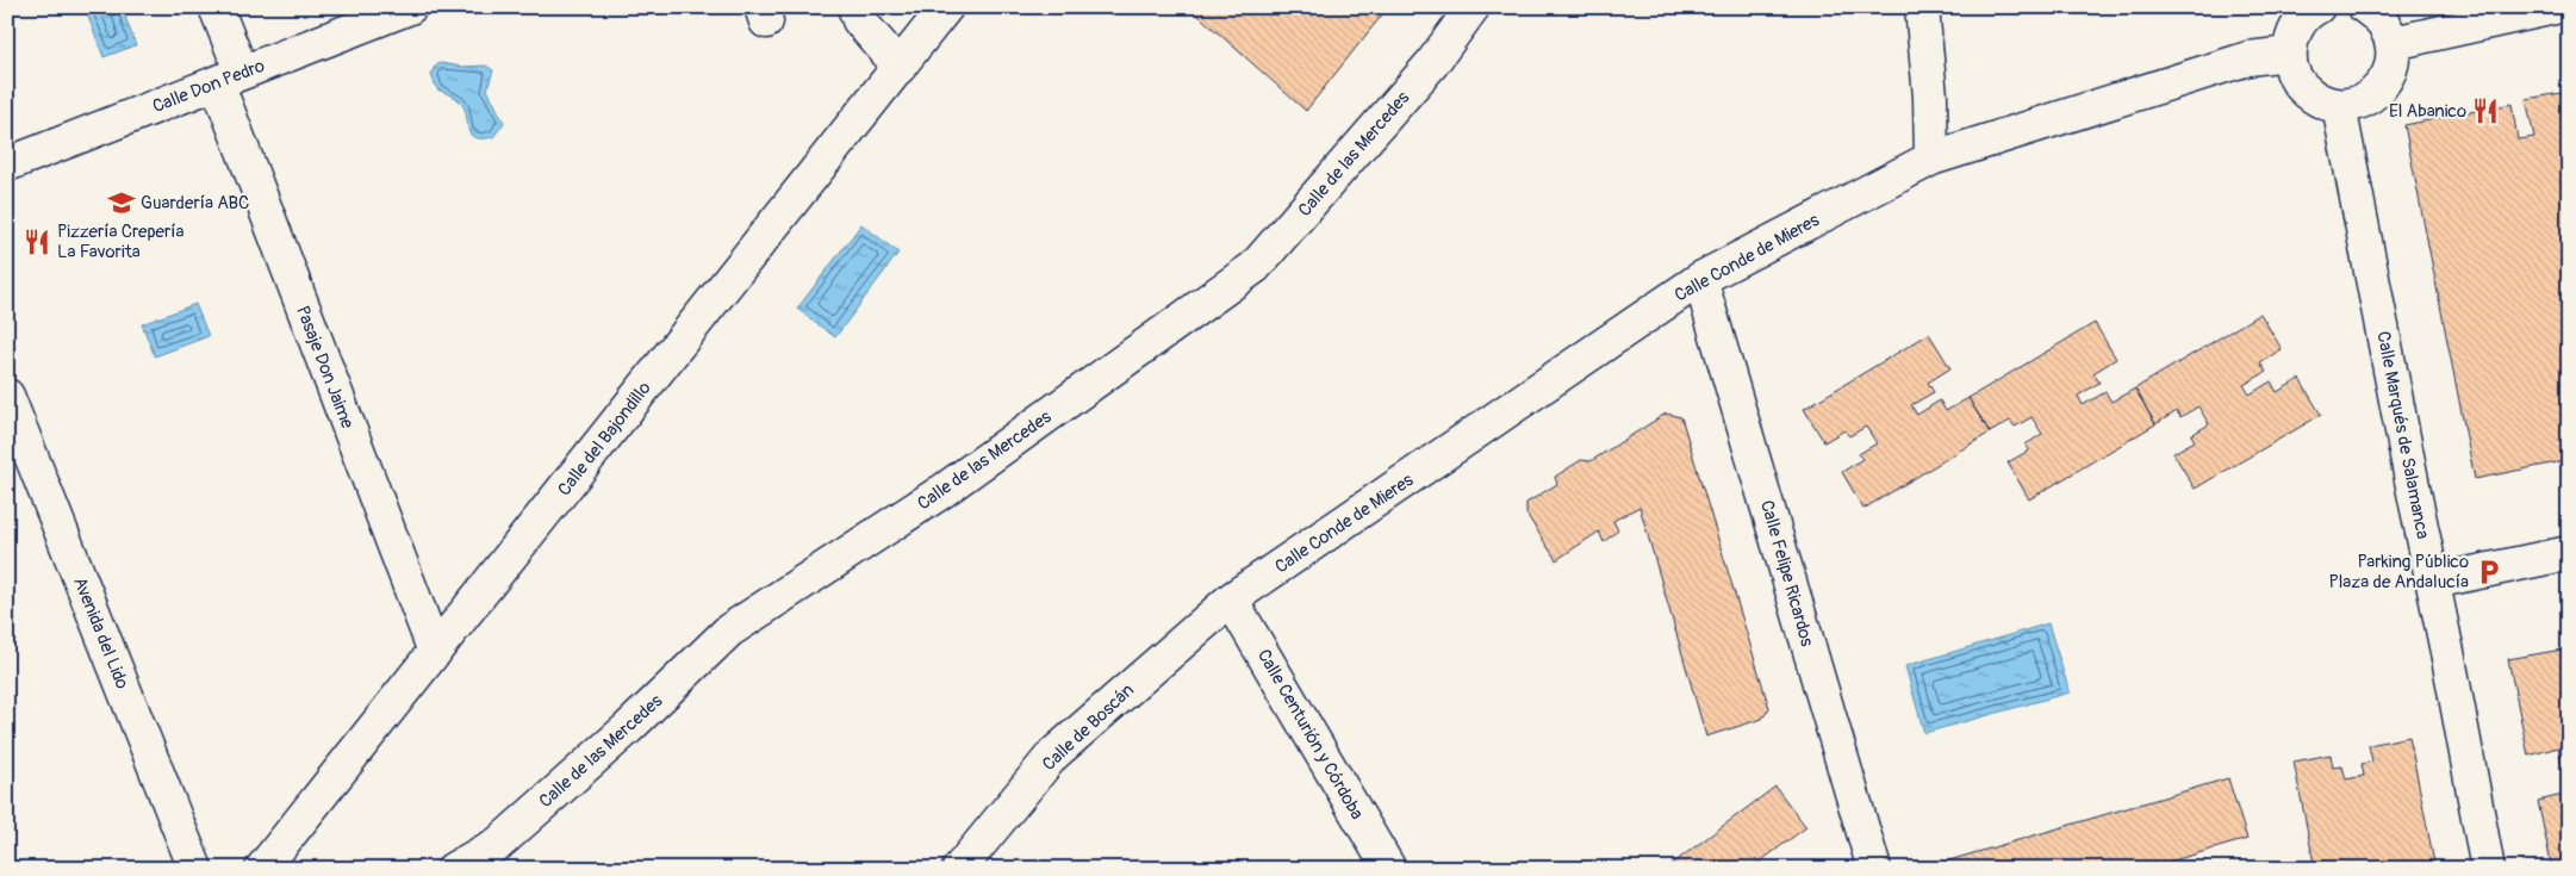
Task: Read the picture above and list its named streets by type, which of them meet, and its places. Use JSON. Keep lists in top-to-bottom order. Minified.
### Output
{"streets":{"street":["Calle Don Pedro","Calle de las Mercedes","Calle Conde de Mieres","Pasaje Don Jaime","Calle Marqués de Salamanca","Calle del Bajondillo","Calle Felipe Ricardos","Avenida del Lido","Calle de Boscán","Calle Centurión y Córdoba"]},"crossings":[["Calle Don Pedro","Pasaje Don Jaime"],["Calle Conde de Mieres","Calle Felipe Ricardos"],["Calle Conde de Mieres","Calle de Boscán"],["Calle Conde de Mieres","Calle Centurión y Córdoba"],["Pasaje Don Jaime","Calle del Bajondillo"],["Calle de Boscán","Calle Centurión y Córdoba"]],"places":{"restaurant":["El Abanico","Pizzería Crepería La Favorita"],"school or university":["Guardería ABC"],"parking":["Parking Público Plaza de Andalucía"]}}
